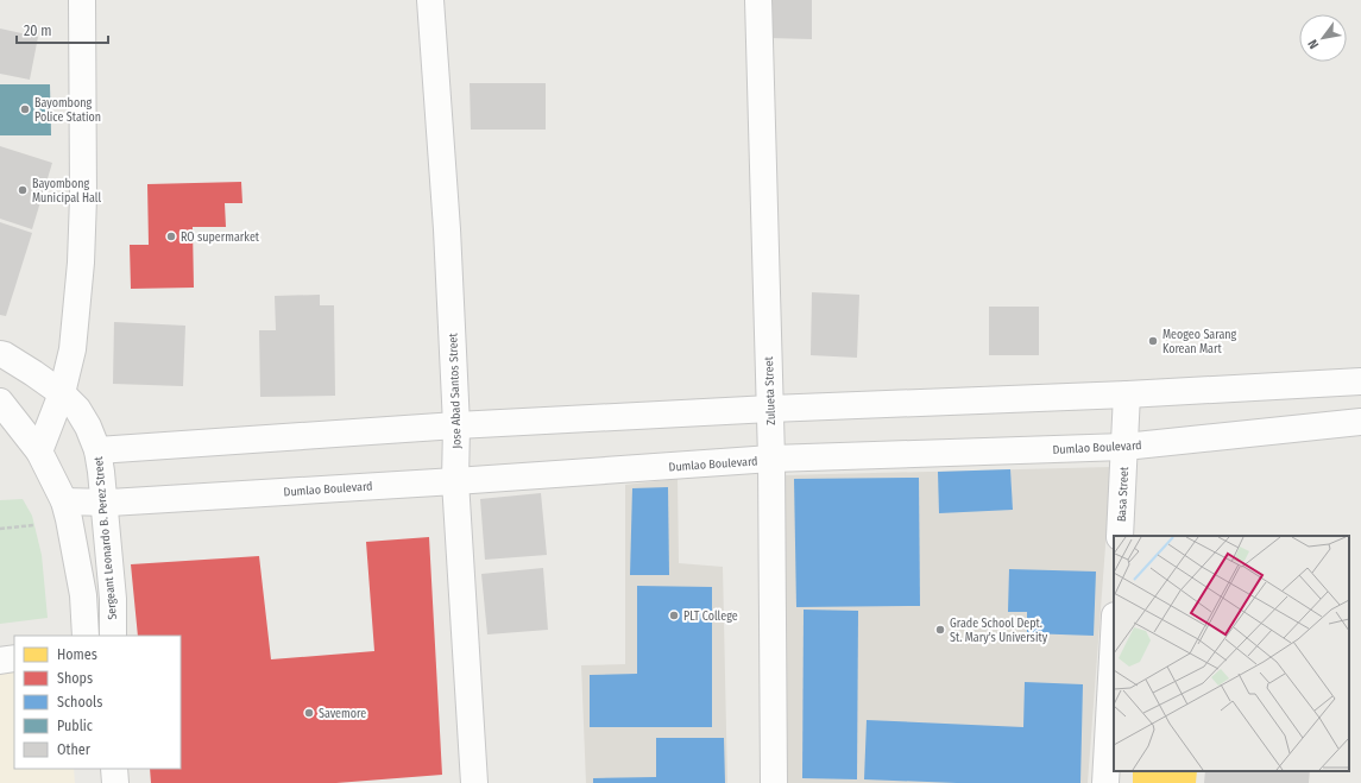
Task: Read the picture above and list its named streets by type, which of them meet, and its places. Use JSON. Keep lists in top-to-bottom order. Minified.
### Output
{"streets":{"street":["Jose Abad Santos Street","Zulueta Street","Dumlao Boulevard","Basa Street","Sergeant Leonardo B. Perez Street"]},"crossings":[["Jose Abad Santos Street","Dumlao Boulevard"],["Zulueta Street","Dumlao Boulevard"],["Dumlao Boulevard","Basa Street"],["Dumlao Boulevard","Sergeant Leonardo B. Perez Street"]],"places":["Bayombong Police Station","Bayombong Municipal Hall","RO supermarket","Meogeo Sarang Korean Mart","PLT College","Grade School Dept. St. Mary's University","Savemore"],"legend":["Homes","Shops","Schools","Public","Other"],"scale_bar":"20 m","north":"bottom left"}
